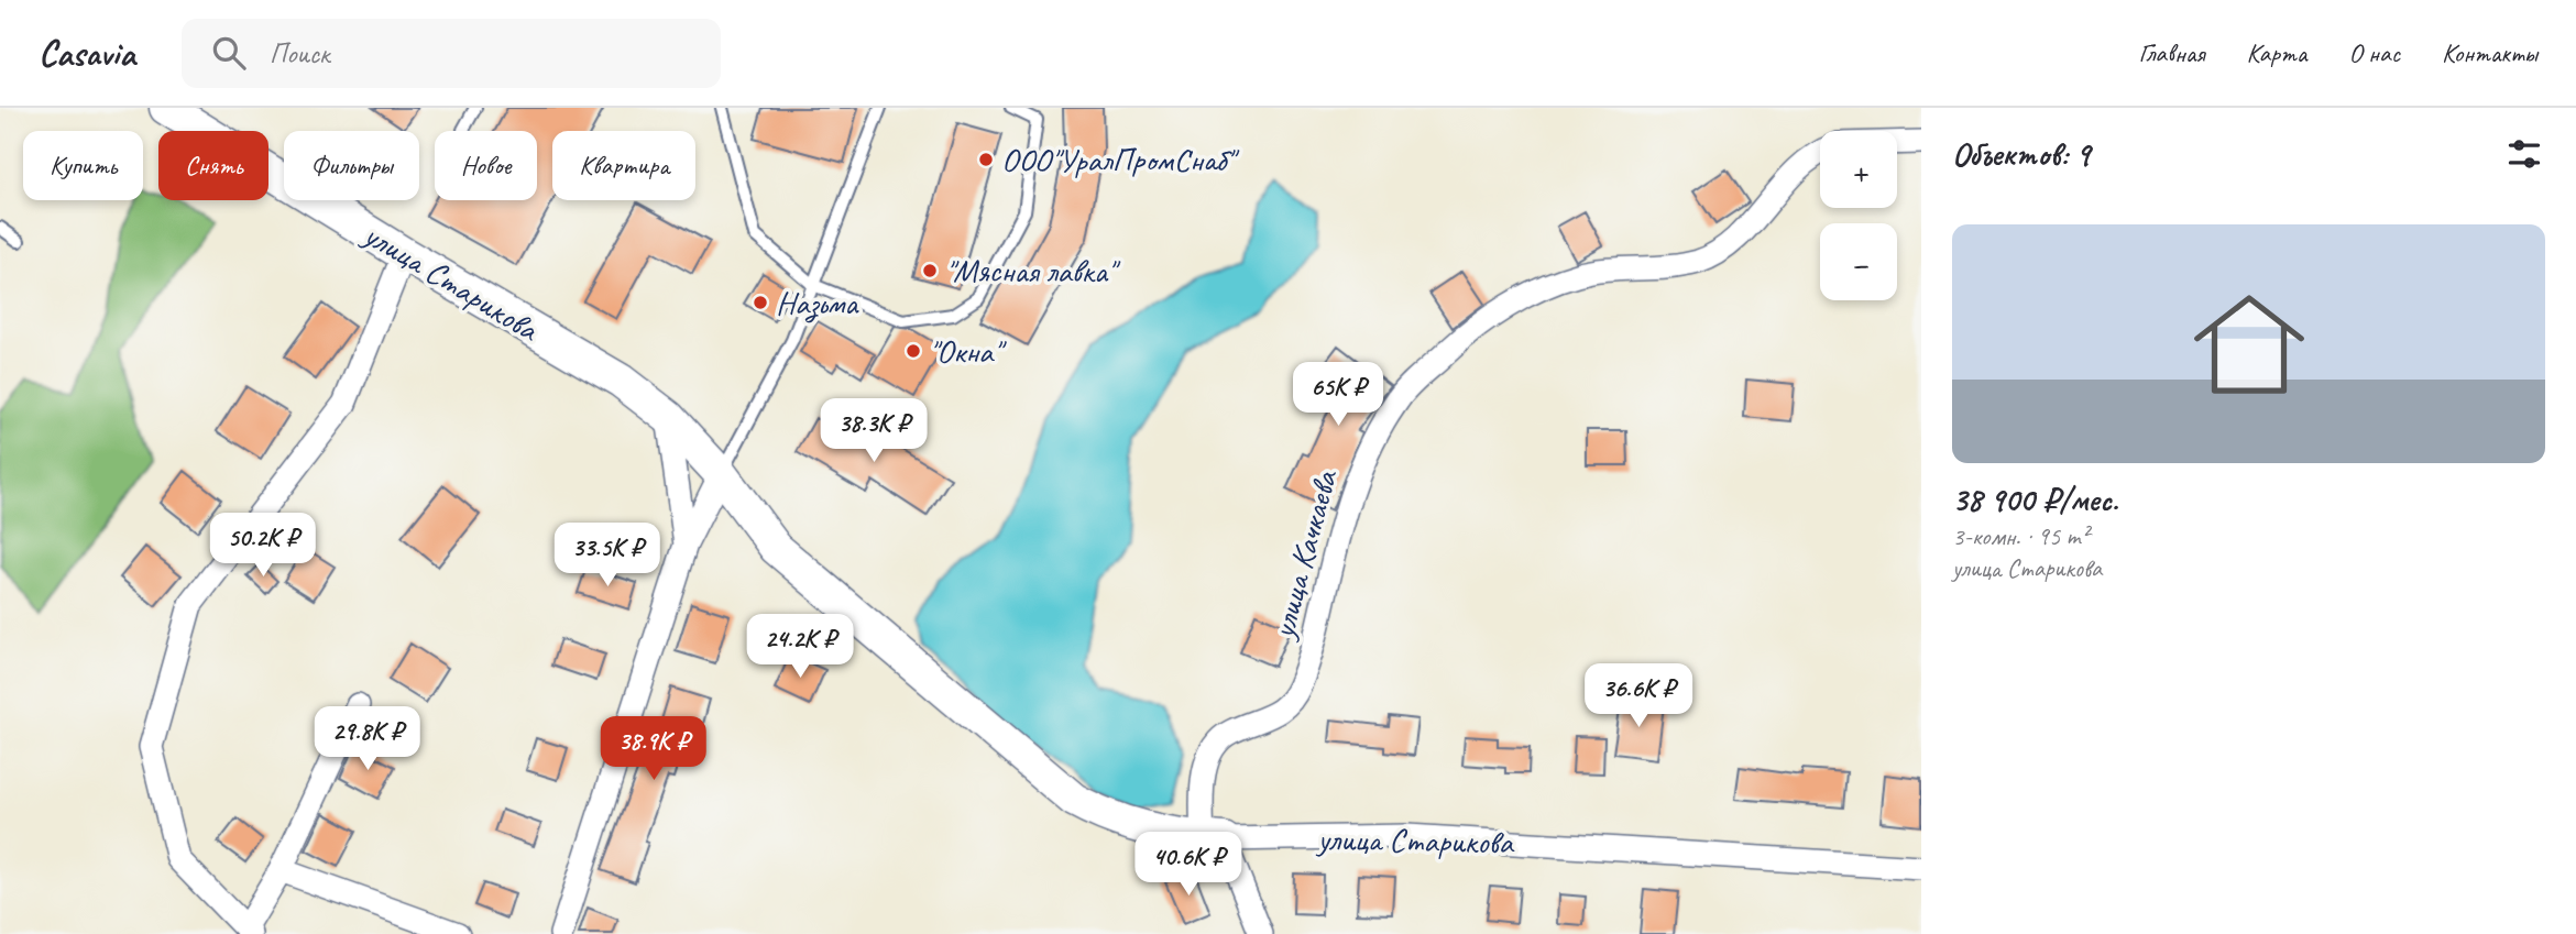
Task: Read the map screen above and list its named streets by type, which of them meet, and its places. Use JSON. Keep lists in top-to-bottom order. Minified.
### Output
{"streets":{"street":["улица Старикова","улица Качкаева"]},"crossings":[["улица Старикова","улица Качкаева"]],"places":["ООО\"УралПромСнаб\"","\"Мясная лавка\"","Назьма","\"Окна\""],"page":{"header":"Casavia","search":"Поиск","nav":["Главная","Карта","О нас","Контакты"],"heading":"Объектов: 9","map_buttons":["+","−"],"chip":["Купить","Снять","Фильтры","Новое","Квартира"],"list":[{"name":"38 900 ₽/мес.","note":"3-комн. · 95 m² · улица Старикова"}],"price":["65K ₽","38.3K ₽","50.2K ₽","33.5K ₽","24.2K ₽","36.6K ₽","29.8K ₽","38.9K ₽","40.6K ₽"]}}
